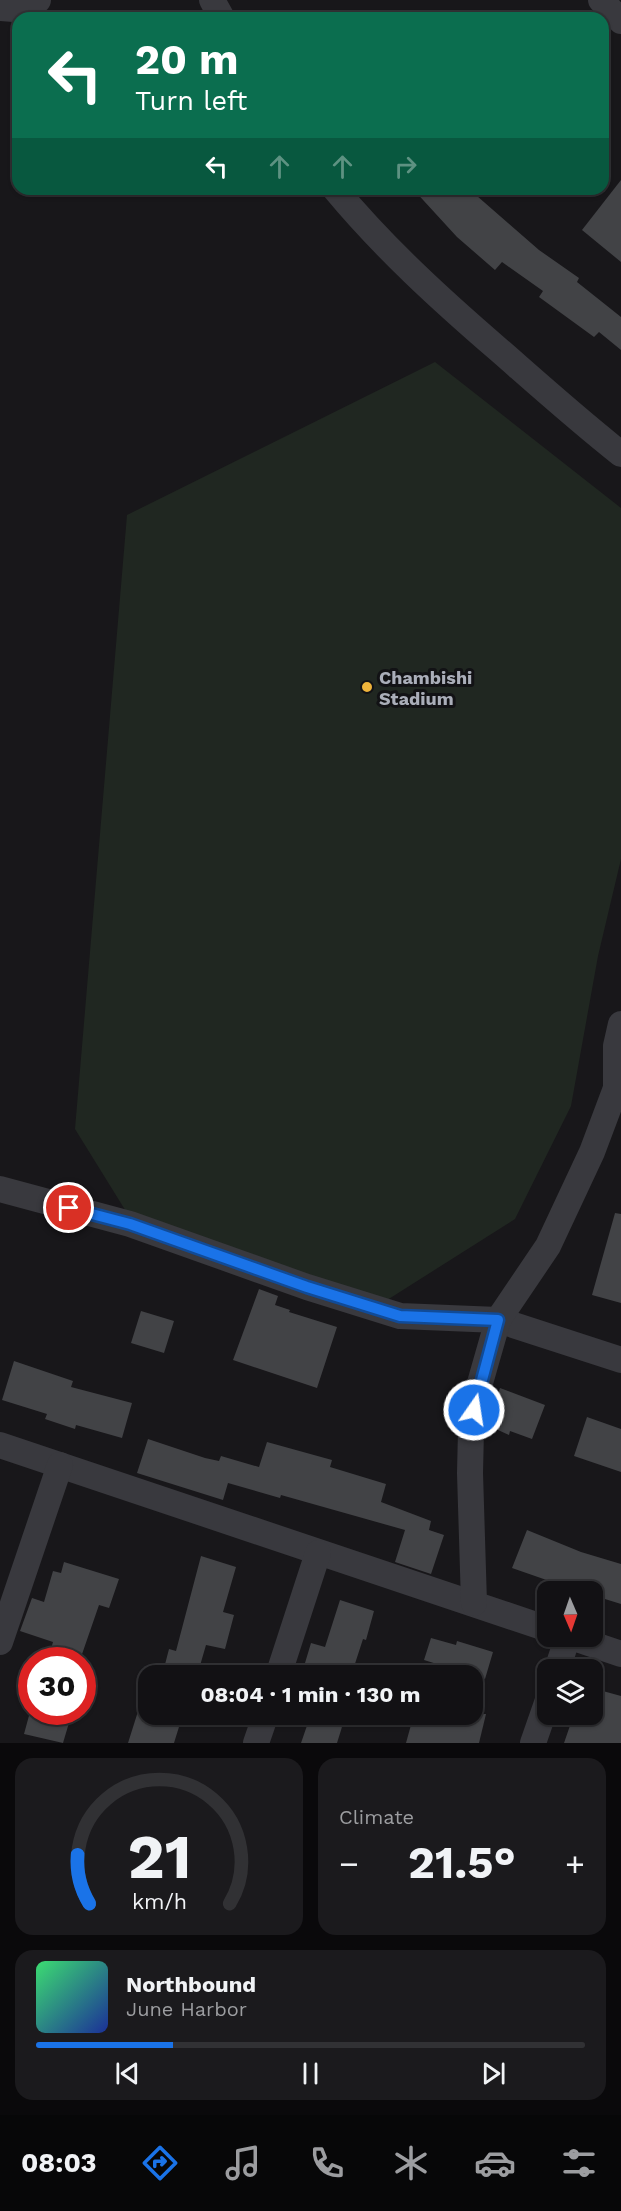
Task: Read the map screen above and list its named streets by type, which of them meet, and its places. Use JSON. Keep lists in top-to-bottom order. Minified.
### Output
{"places":["Chambishi Stadium"],"north":"bottom","page":{"turn":["20 m","Turn left"],"limit":"30","trip":"08:04 · 1 min · 130 m","tile":"Climate","heat":["−","21.5°","+"],"song":["Northbound","June Harbor"],"tabs":"08:03","gauge":["21","km/h"]}}
